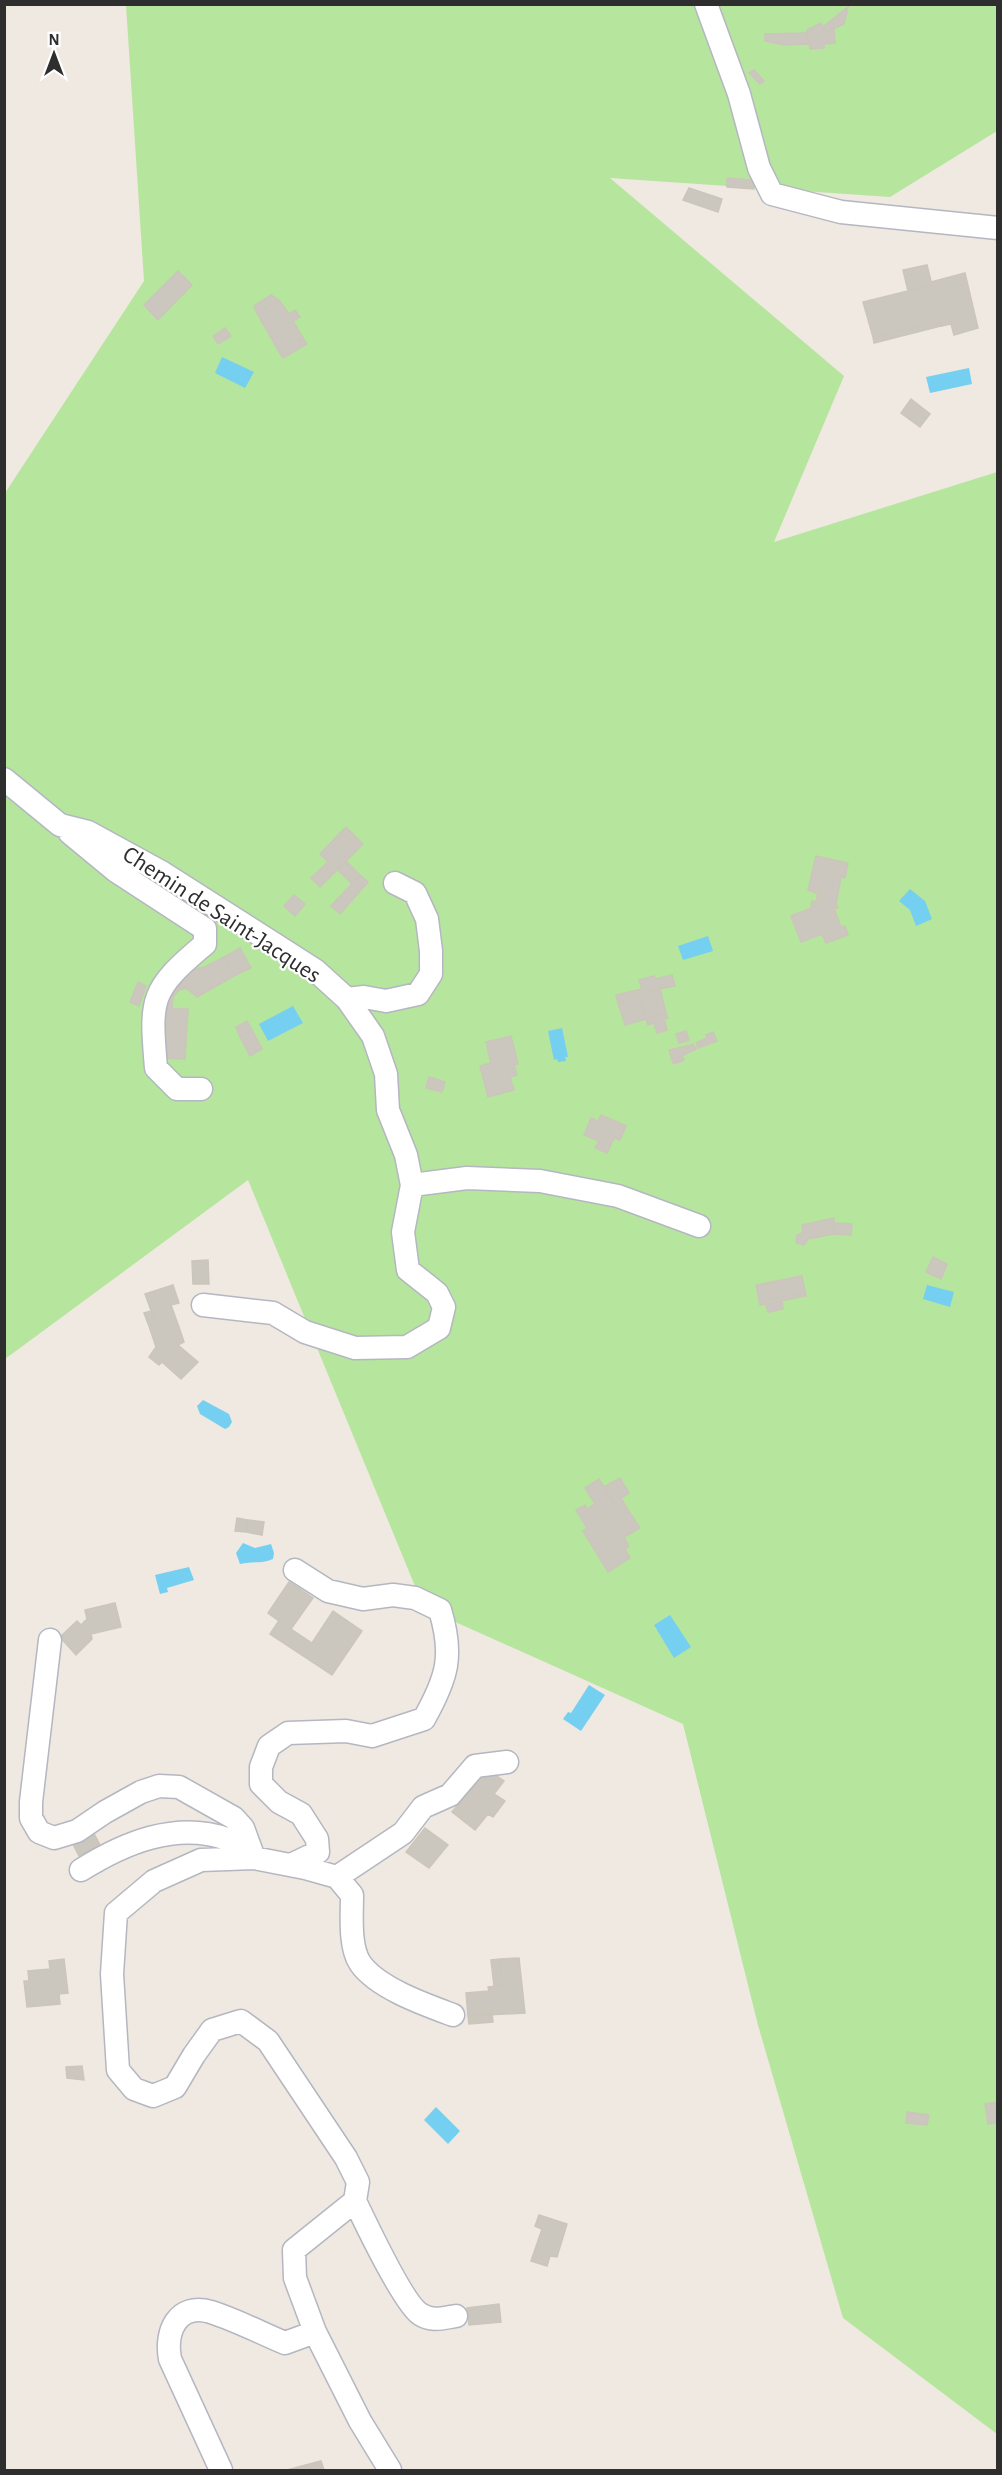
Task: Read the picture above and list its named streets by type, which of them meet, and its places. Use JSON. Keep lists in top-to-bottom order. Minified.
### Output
{"streets":{"street":["Chemin de Saint-Jacques"]},"north":"top"}
